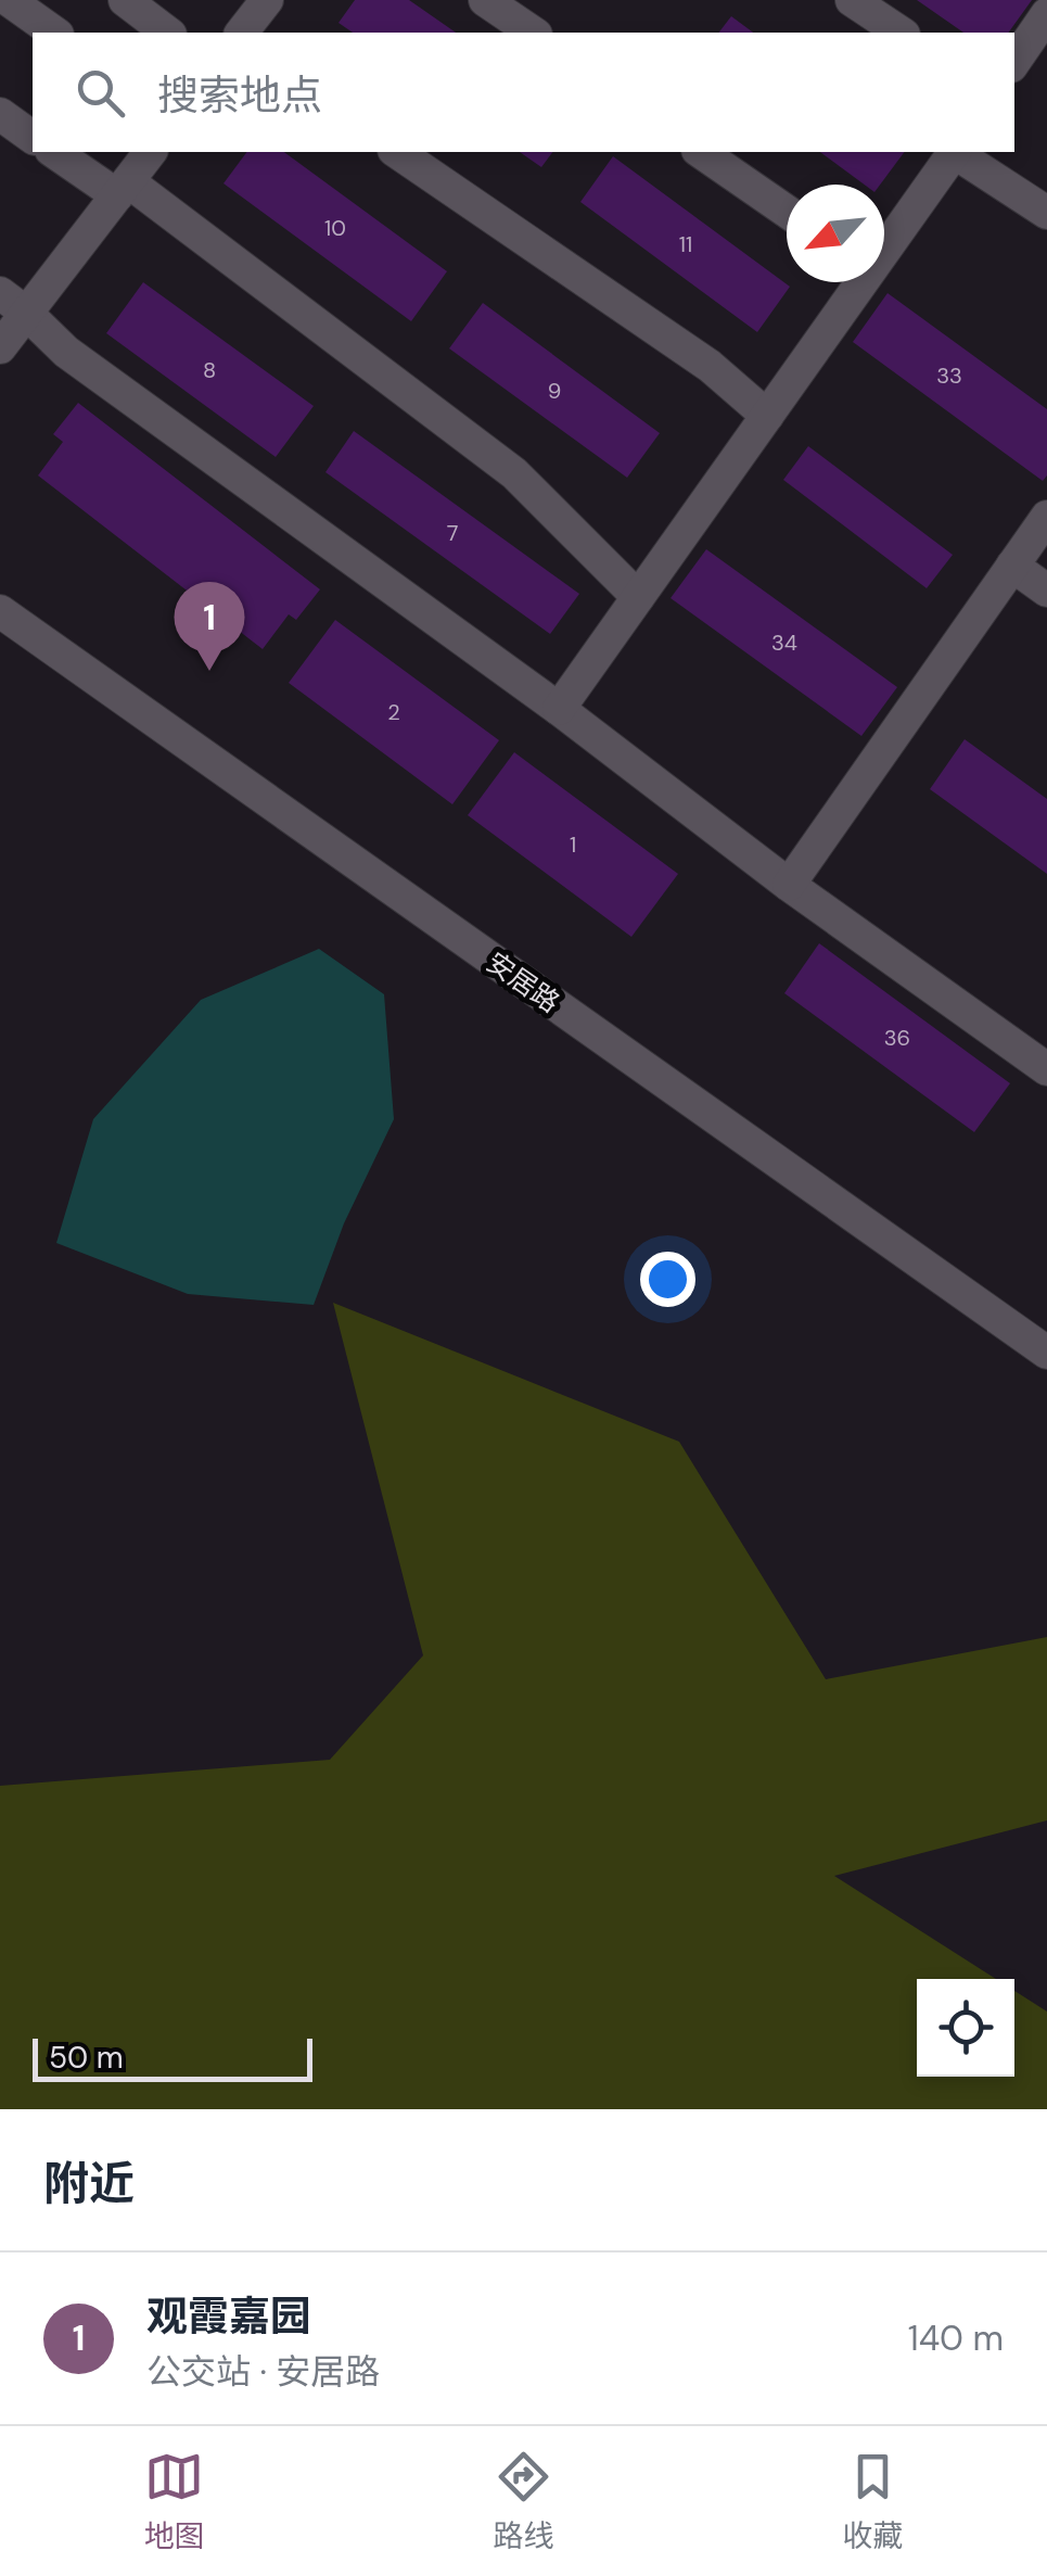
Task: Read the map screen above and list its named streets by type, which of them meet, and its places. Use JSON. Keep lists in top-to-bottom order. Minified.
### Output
{"streets":{"street":["安居路"]},"house_numbers":["10","11","8","33","9","7","34","2","1","36"],"scale_bar":"50 m","north":"bottom left","page":{"search":"搜索地点","pins":"1","scale":"50 m","heading":"附近","list":[{"mark":"1","name":"观霞嘉园","note":"公交站 · 安居路","value":"140 m"}],"nav":["地图","路线","收藏"]}}
